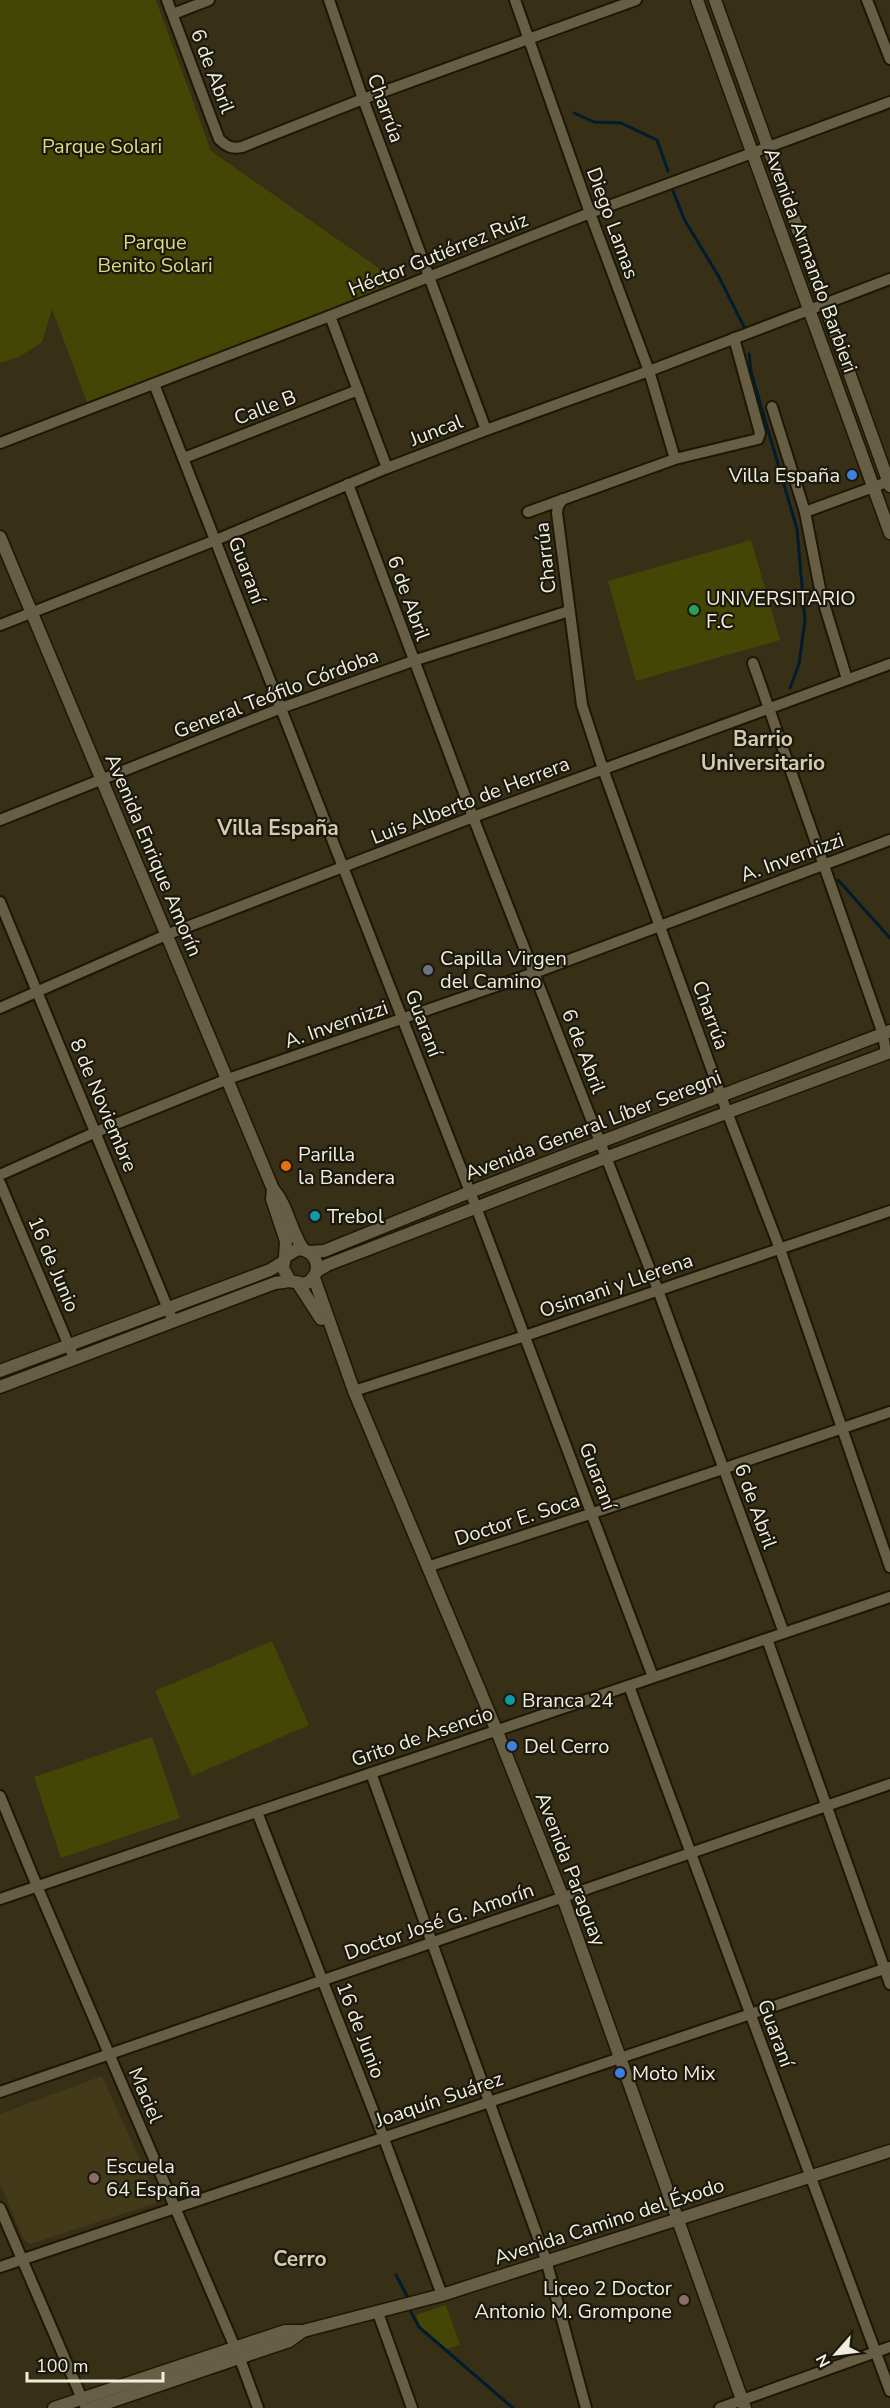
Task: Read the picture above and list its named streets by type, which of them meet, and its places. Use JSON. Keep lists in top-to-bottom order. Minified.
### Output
{"streets":{"street":["6 de Abril","Charrúa","Diego Lamas","Héctor Gutiérrez Ruiz","Avenida Armando Barbieri","Calle B","Juncal","Guaraní","General Teófilo Córdoba","Luis Alberto de Herrera","Avenida Enrique Amorín","A. Invernizzi","8 de Noviembre","Avenida General Líber Seregni","16 de Junio","Osimani y Llerena","Doctor E. Soca","Grito de Asencio","Avenida Paraguay","Doctor José G. Amorín","Maciel","Joaquín Suárez","Avenida Camino del Éxodo"]},"crossings":[["6 de Abril","Charrúa"],["6 de Abril","Juncal"],["6 de Abril","General Teófilo Córdoba"],["6 de Abril","Luis Alberto de Herrera"],["6 de Abril","A. Invernizzi"],["6 de Abril","Avenida General Líber Seregni"],["6 de Abril","Osimani y Llerena"],["6 de Abril","Doctor E. Soca"],["6 de Abril","Grito de Asencio"],["Charrúa","Héctor Gutiérrez Ruiz"],["Charrúa","Juncal"],["Charrúa","General Teófilo Córdoba"],["Charrúa","Luis Alberto de Herrera"],["Charrúa","A. Invernizzi"],["Charrúa","Avenida General Líber Seregni"],["Charrúa","Osimani y Llerena"],["Charrúa","Doctor E. Soca"],["Diego Lamas","Héctor Gutiérrez Ruiz"],["Diego Lamas","Juncal"],["Héctor Gutiérrez Ruiz","Avenida Armando Barbieri"],["Héctor Gutiérrez Ruiz","Guaraní"],["Avenida Armando Barbieri","Juncal"],["Calle B","Guaraní"],["Juncal","Guaraní"],["Juncal","Avenida Enrique Amorín"],["Guaraní","General Teófilo Córdoba"],["Guaraní","Luis Alberto de Herrera"],["Guaraní","A. Invernizzi"],["Guaraní","Avenida General Líber Seregni"],["Guaraní","Osimani y Llerena"],["Guaraní","Doctor E. Soca"],["Guaraní","Grito de Asencio"],["Guaraní","Doctor José G. Amorín"],["Guaraní","Joaquín Suárez"],["Guaraní","Avenida Camino del Éxodo"],["General Teófilo Córdoba","Avenida Enrique Amorín"],["Luis Alberto de Herrera","Avenida Enrique Amorín"],["Luis Alberto de Herrera","8 de Noviembre"],["Avenida Enrique Amorín","A. Invernizzi"],["Avenida Enrique Amorín","Avenida General Líber Seregni"],["Avenida Enrique Amorín","Avenida Paraguay"],["A. Invernizzi","8 de Noviembre"],["Avenida General Líber Seregni","Avenida Paraguay"],["16 de Junio","Grito de Asencio"],["16 de Junio","Doctor José G. Amorín"],["16 de Junio","Joaquín Suárez"],["16 de Junio","Avenida Camino del Éxodo"],["Osimani y Llerena","Avenida Paraguay"],["Doctor E. Soca","Avenida Paraguay"],["Grito de Asencio","Avenida Paraguay"],["Grito de Asencio","Maciel"],["Avenida Paraguay","Doctor José G. Amorín"],["Avenida Paraguay","Joaquín Suárez"],["Avenida Paraguay","Avenida Camino del Éxodo"],["Doctor José G. Amorín","Maciel"],["Maciel","Joaquín Suárez"],["Maciel","Avenida Camino del Éxodo"]],"districts":["Barrio Universitario","Villa España","Cerro"],"parks":["Parque Solari","Parque Benito Solari"],"places":["Villa España","UNIVERSITARIO F.C","Capilla Virgen del Camino","Parilla la Bandera","Trebol","Branca 24","Del Cerro","Moto Mix","Escuela 64 España","Liceo 2 Doctor Antonio M. Grompone"],"scale_bar":"100 m","north":"bottom left"}
